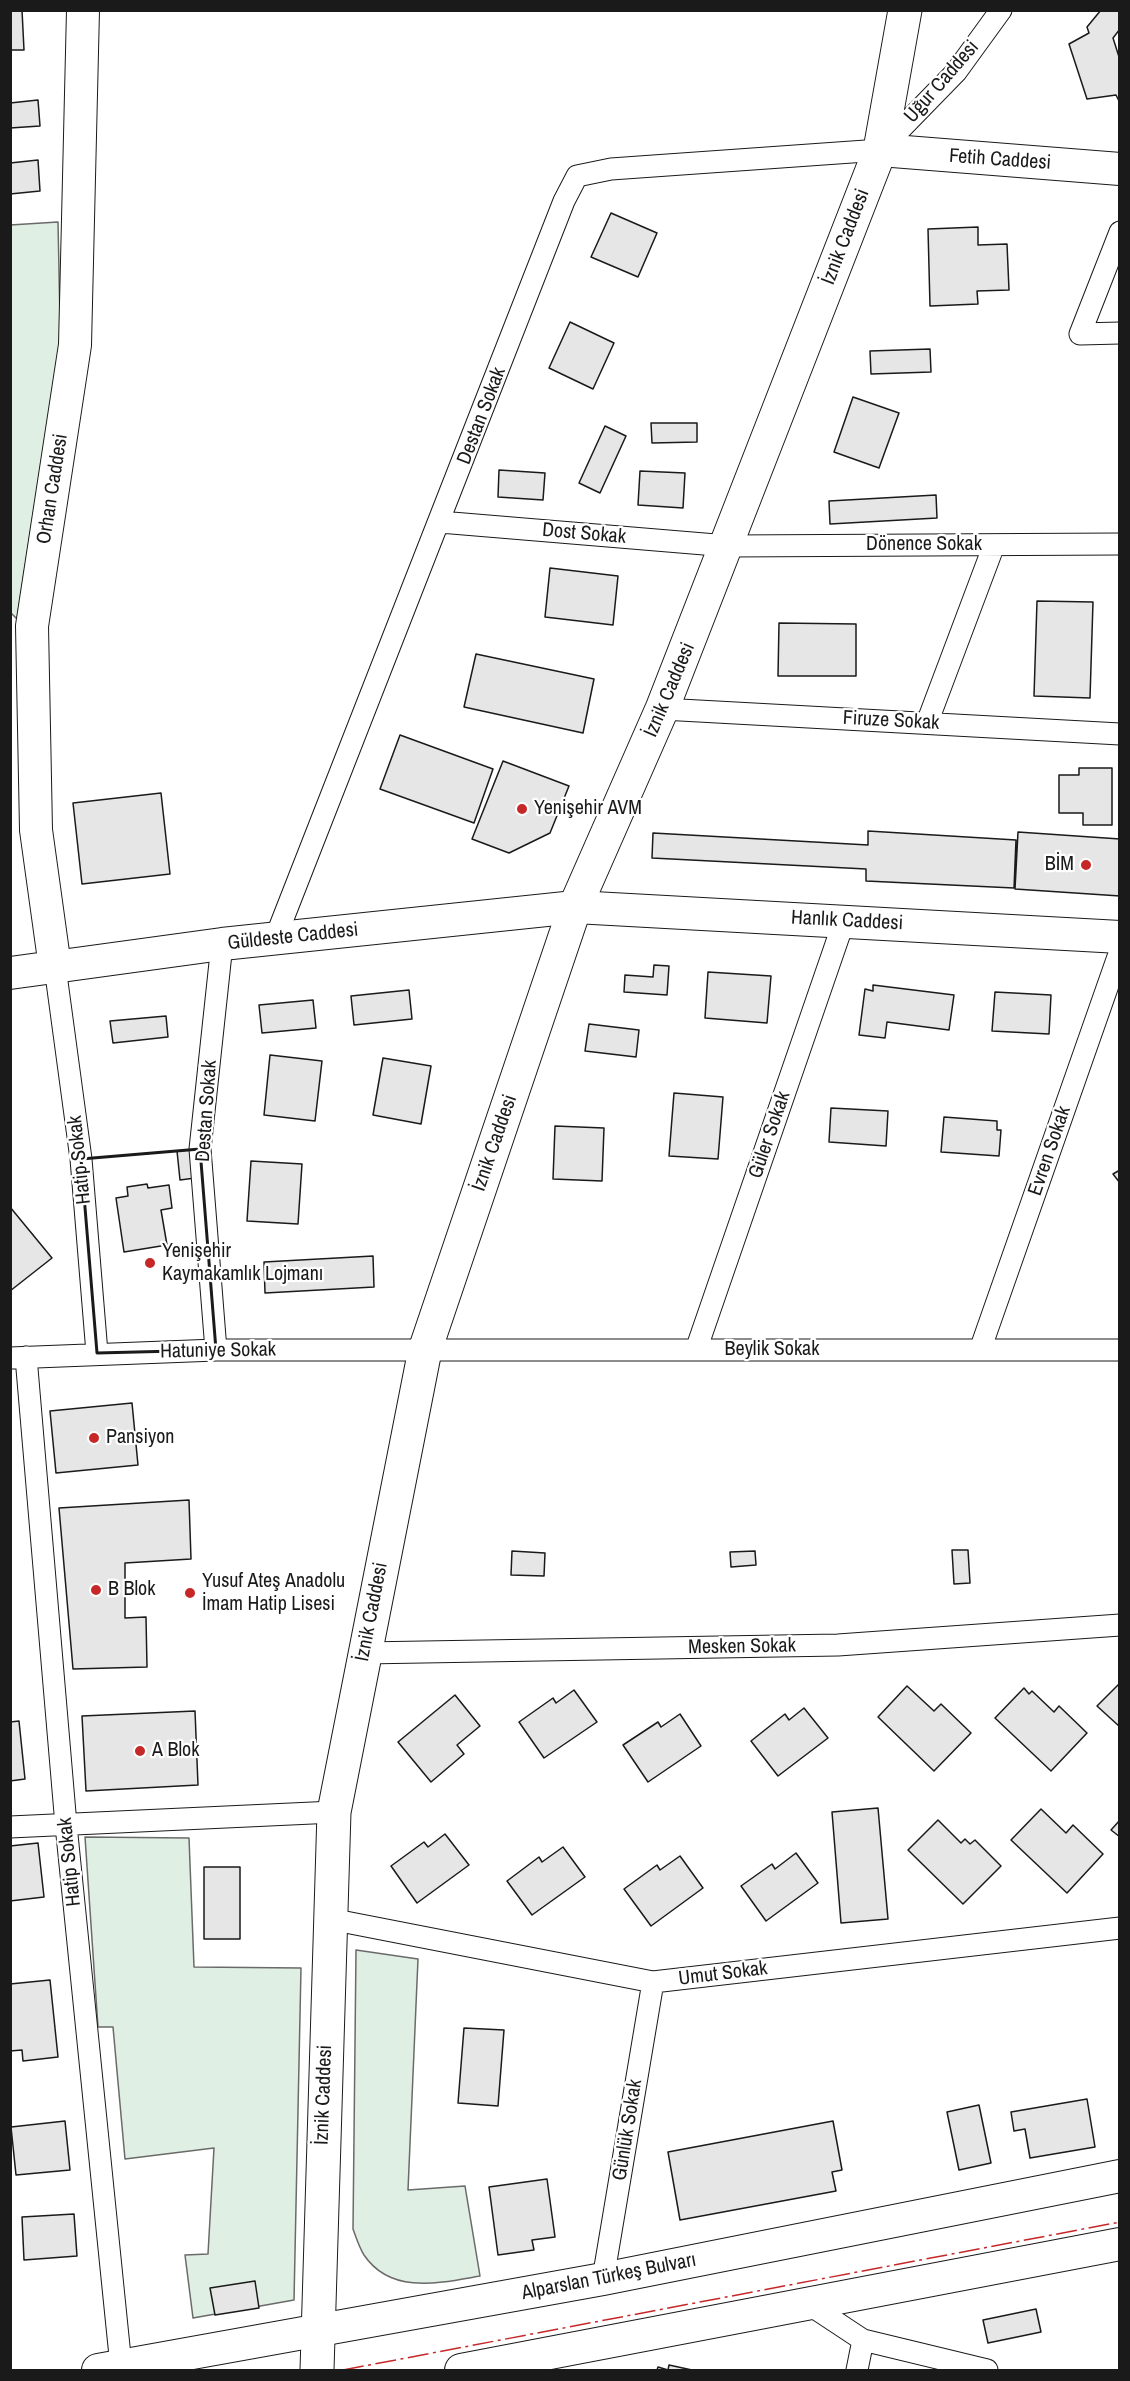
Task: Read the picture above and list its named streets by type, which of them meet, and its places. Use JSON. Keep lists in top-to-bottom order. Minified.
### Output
{"streets":{"main road":["İznik Caddesi"],"street":["Uğur Caddesi","Fetih Caddesi","Destan Sokak","Orhan Caddesi","Dost Sokak","Dönence Sokak","Firuze Sokak","Hanlık Caddesi","Güldeste Caddesi","Güler Sokak","Evren Sokak","Hatip Sokak","Beylik Sokak","Hatuniye Sokak","Mesken Sokak","Umut Sokak","Günlük Sokak","Alparslan Türkeş Bulvarı"]},"crossings":[["Uğur Caddesi","Fetih Caddesi"],["Uğur Caddesi","İznik Caddesi"],["Uğur Caddesi","Destan Sokak"],["Fetih Caddesi","İznik Caddesi"],["Fetih Caddesi","Destan Sokak"],["İznik Caddesi","Destan Sokak"],["İznik Caddesi","Dost Sokak"],["İznik Caddesi","Dönence Sokak"],["İznik Caddesi","Firuze Sokak"],["İznik Caddesi","Hanlık Caddesi"],["İznik Caddesi","Güldeste Caddesi"],["İznik Caddesi","Beylik Sokak"],["İznik Caddesi","Hatuniye Sokak"],["İznik Caddesi","Mesken Sokak"],["İznik Caddesi","Umut Sokak"],["İznik Caddesi","Alparslan Türkeş Bulvarı"],["Destan Sokak","Dost Sokak"],["Destan Sokak","Güldeste Caddesi"],["Destan Sokak","Hatuniye Sokak"],["Orhan Caddesi","Güldeste Caddesi"],["Orhan Caddesi","Hatip Sokak"],["Dost Sokak","Dönence Sokak"],["Hanlık Caddesi","Güldeste Caddesi"],["Hanlık Caddesi","Güler Sokak"],["Güldeste Caddesi","Hatip Sokak"],["Güler Sokak","Beylik Sokak"],["Evren Sokak","Beylik Sokak"],["Hatip Sokak","Hatuniye Sokak"],["Hatip Sokak","Alparslan Türkeş Bulvarı"],["Beylik Sokak","Hatuniye Sokak"],["Umut Sokak","Günlük Sokak"],["Günlük Sokak","Alparslan Türkeş Bulvarı"]],"places":["Yenişehir AVM","BİM","Yenişehir Kaymakamlık Lojmanı","Pansiyon","B Blok","Yusuf Ateş Anadolu İmam Hatip Lisesi","A Blok"]}
